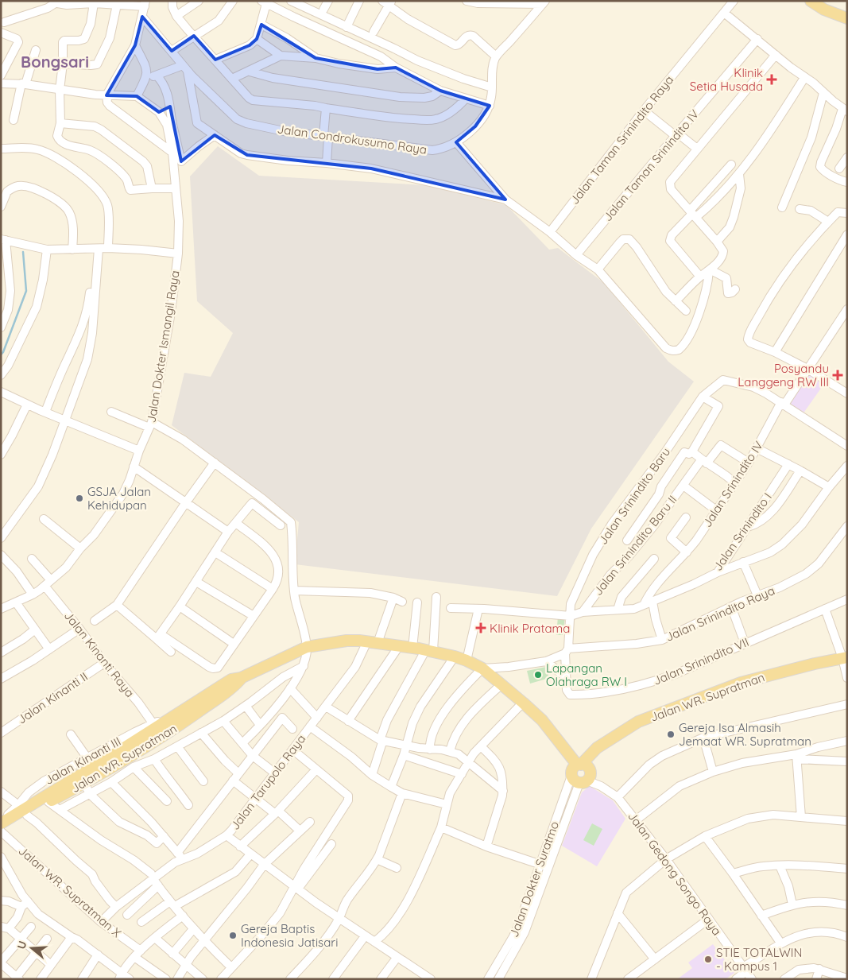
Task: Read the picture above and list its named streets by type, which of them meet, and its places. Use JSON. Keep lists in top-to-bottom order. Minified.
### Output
{"streets":{"main road":["Jalan WR. Supratman"],"street":["Jalan Condrokusumo Raya","Jalan Taman Srinindito Raya","Jalan Taman Srinindito IV","Jalan Dokter Ismangil Raya","Jalan Srinindito IV","Jalan Srinindito Baru","Jalan Srinindito I","Jalan Srinindito Baru II","Jalan Srinindito Raya","Jalan Kinanti Raya","Jalan Srinindito VII","Jalan Kinanti II","Jalan Kinanti III","Jalan Tarupolo Raya","Jalan Gedong Songo Raya","Jalan Dokter Suratmo","Jalan WR. Supratman X"]},"crossings":[["Jalan Dokter Ismangil Raya","Jalan Kinanti Raya"],["Jalan Srinindito IV","Jalan Srinindito Baru"],["Jalan Srinindito IV","Jalan Srinindito I"],["Jalan Srinindito IV","Jalan Srinindito Baru II"],["Jalan Srinindito Baru","Jalan Srinindito I"],["Jalan Srinindito Baru","Jalan Srinindito Raya"],["Jalan Srinindito Baru","Jalan Srinindito VII"],["Jalan Srinindito I","Jalan Srinindito Baru II"],["Jalan Srinindito Raya","Jalan WR. Supratman"],["Jalan Kinanti Raya","Jalan Kinanti II"],["Jalan Kinanti Raya","Jalan Kinanti III"],["Jalan WR. Supratman","Jalan Kinanti III"],["Jalan WR. Supratman","Jalan Tarupolo Raya"],["Jalan WR. Supratman","Jalan Gedong Songo Raya"],["Jalan WR. Supratman","Jalan Dokter Suratmo"],["Jalan WR. Supratman","Jalan WR. Supratman X"],["Jalan Tarupolo Raya","Jalan WR. Supratman X"],["Jalan Gedong Songo Raya","Jalan Dokter Suratmo"]],"districts":["Bongsari"],"places":{"health":["Klinik Setia Husada","Posyandu Langgeng RW III","Klinik Pratama"],"other":["GSJA Jalan Kehidupan","Lapangan Olahraga RW I","Gereja Isa Almasih Jemaat WR. Supratman","Gereja Baptis Indonesia Jatisari","STIE TOTALWIN - Kampus 1"]},"north":"left"}
